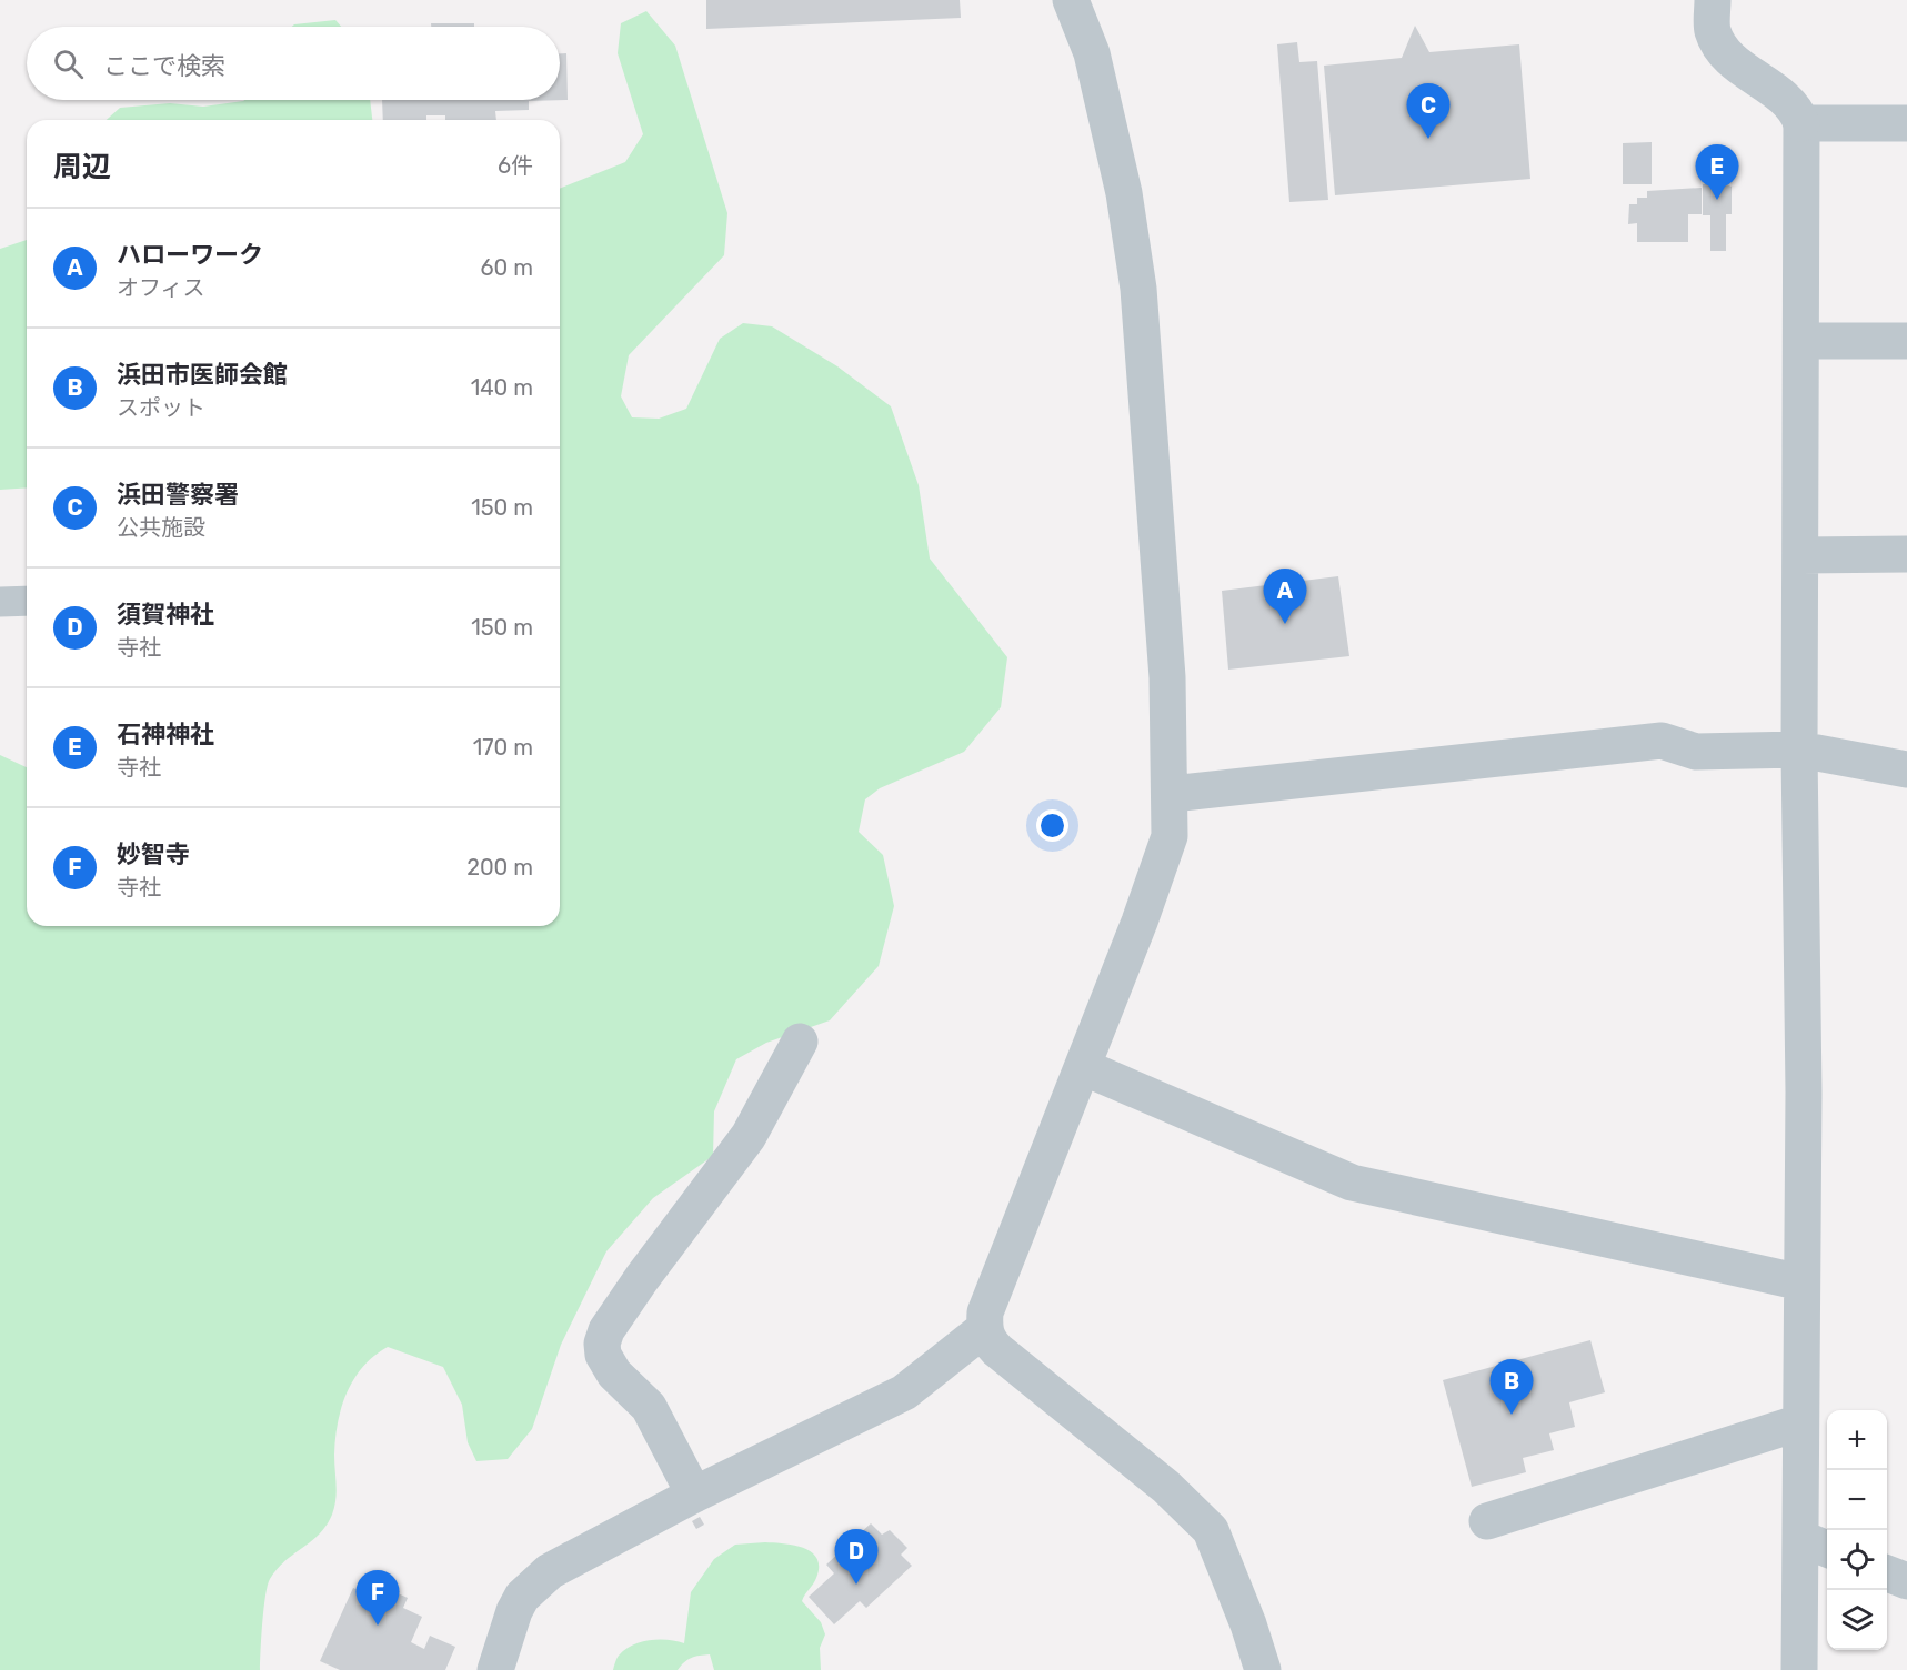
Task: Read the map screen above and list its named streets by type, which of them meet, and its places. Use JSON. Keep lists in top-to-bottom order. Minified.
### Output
{"page":{"search":"ここで検索","pins":["C","E","A","B","D","F"],"heading":["周辺","6件"],"list":[{"mark":"A","name":"ハローワーク","note":"オフィス","value":"60 m"},{"mark":"B","name":"浜田市医師会館","note":"スポット","value":"140 m"},{"mark":"C","name":"浜田警察署","note":"公共施設","value":"150 m"},{"mark":"D","name":"須賀神社","note":"寺社","value":"150 m"},{"mark":"E","name":"石神神社","note":"寺社","value":"170 m"},{"mark":"F","name":"妙智寺","note":"寺社","value":"200 m"}],"map_buttons":["+","−"]}}
